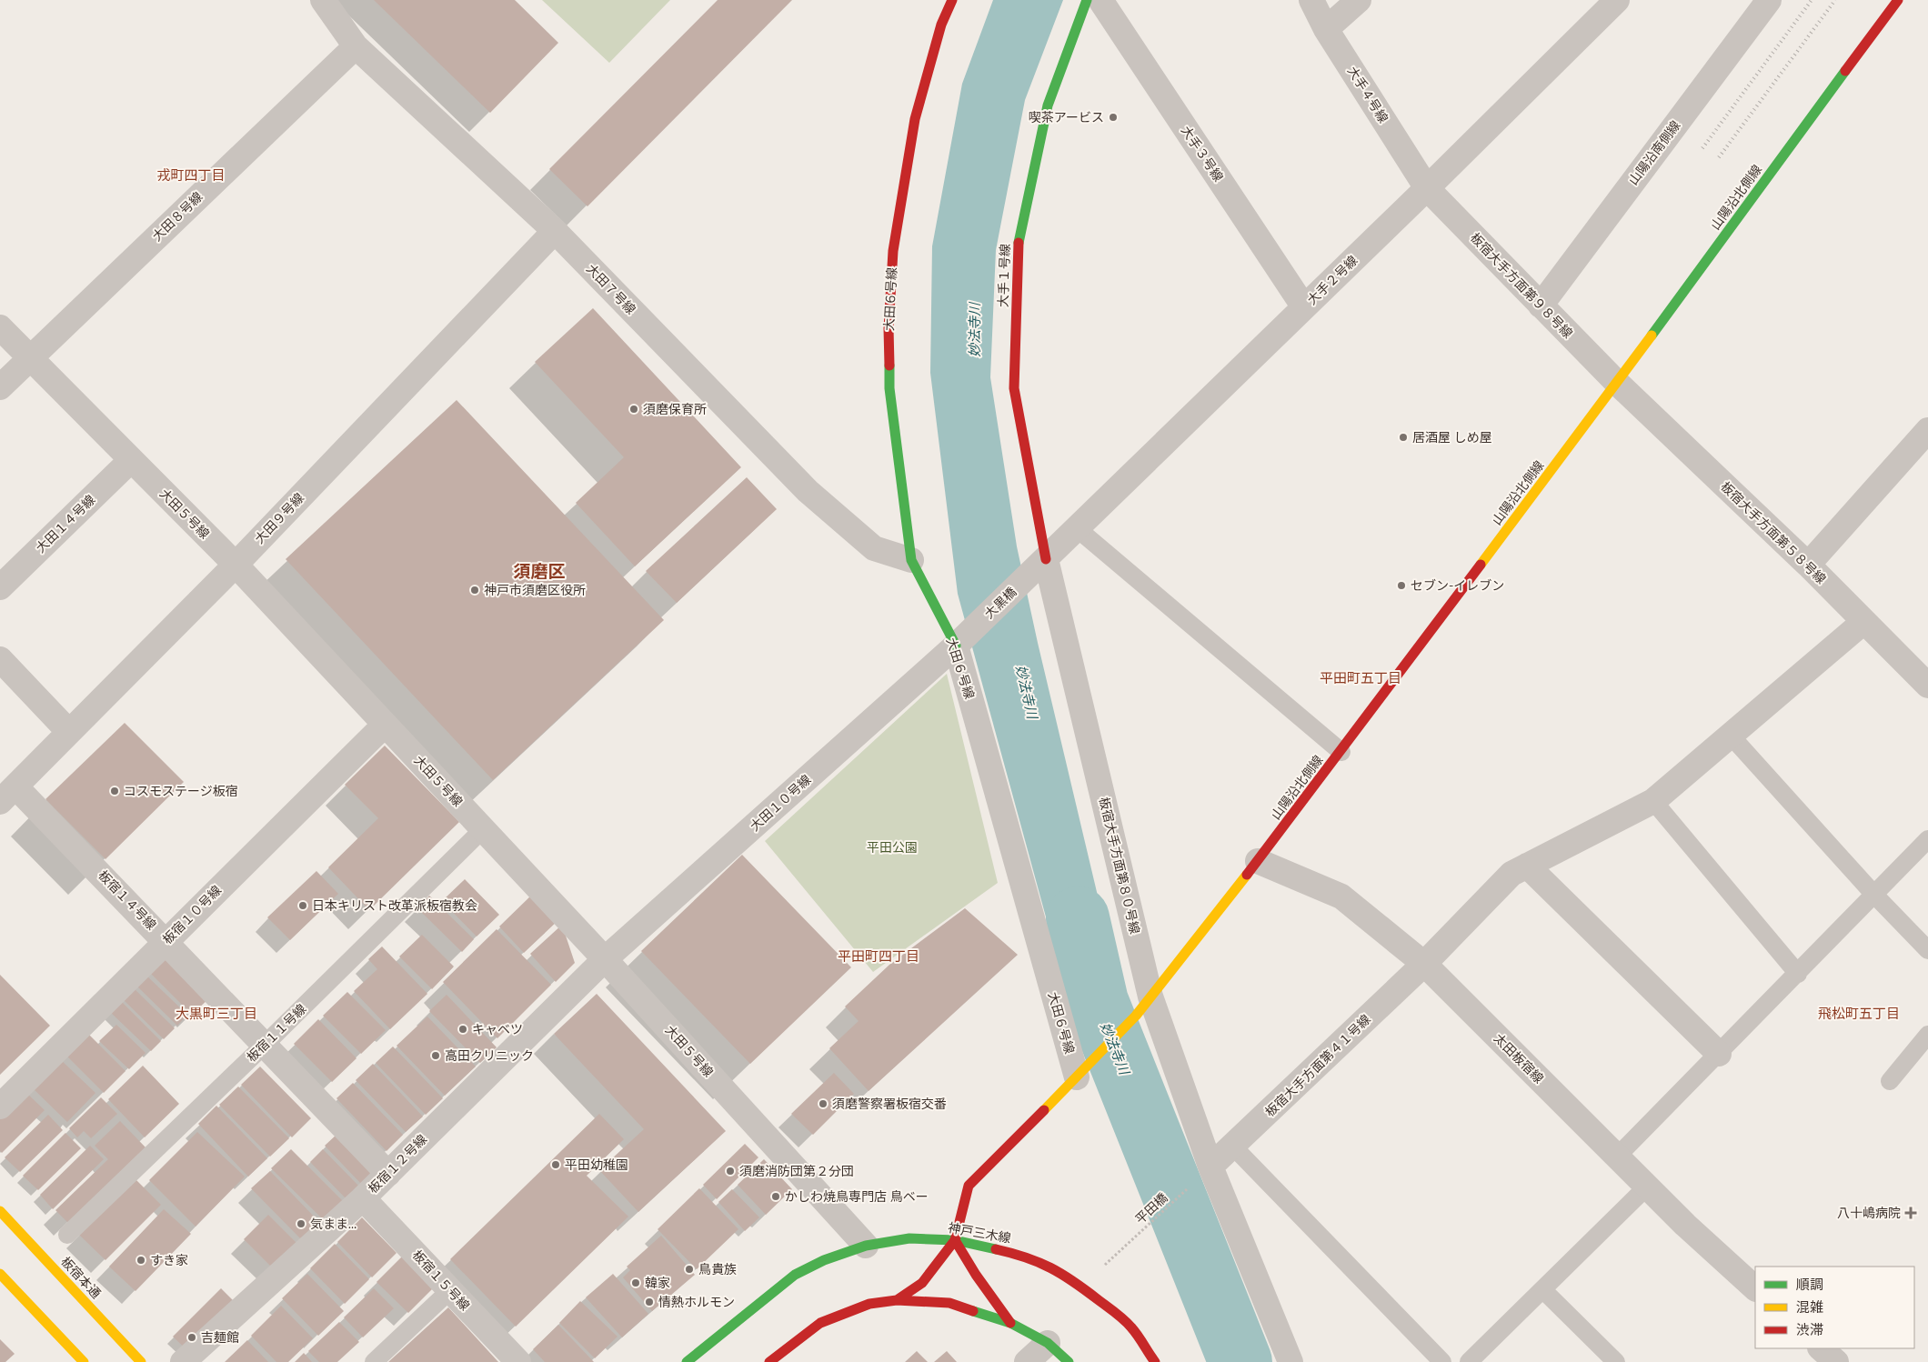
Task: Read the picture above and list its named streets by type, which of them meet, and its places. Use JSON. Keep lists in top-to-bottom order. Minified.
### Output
{"streets":{"street":["大手４号線","山陽沿南側線","大手３号線","山陽沿北側線","大田８号線","大手１号線","大手２号線","板宿大手方面第９８号線","大田７号線","大田６号線","大田５号線","大田９号線","大田１４号線","板宿大手方面第５８号線","大黒橋","大田１０号線","板宿大手方面第８０号線","板宿１４号線","板宿１０号線","太田板宿線","板宿大手方面第４１号線","板宿１２号線","神戸三木線","板宿本通","板宿１５号線"],"lane":["板宿１１号線"],"path":["平田橋"]},"crossings":[["大手４号線","大手２号線"],["大手４号線","板宿大手方面第９８号線"],["山陽沿南側線","板宿大手方面第９８号線"],["大手３号線","大手２号線"],["山陽沿北側線","板宿大手方面第９８号線"],["山陽沿北側線","大田６号線"],["山陽沿北側線","板宿大手方面第５８号線"],["山陽沿北側線","板宿大手方面第８０号線"],["山陽沿北側線","太田板宿線"],["大田８号線","大田７号線"],["大田８号線","大田５号線"],["大手１号線","大手２号線"],["大手１号線","大黒橋"],["大手１号線","板宿大手方面第８０号線"],["大手２号線","板宿大手方面第９８号線"],["大手２号線","大黒橋"],["大手２号線","板宿大手方面第８０号線"],["板宿大手方面第９８号線","板宿大手方面第５８号線"],["大田７号線","大田６号線"],["大田７号線","大田９号線"],["大田６号線","大黒橋"],["大田６号線","大田１０号線"],["大田５号線","大田９号線"],["大田５号線","大田１４号線"],["大田５号線","大田１０号線"],["大田５号線","板宿１０号線"],["大田５号線","板宿１１号線"],["大田５号線","板宿１２号線"],["大田５号線","神戸三木線"],["大田９号線","板宿１４号線"],["板宿大手方面第５８号線","板宿大手方面第４１号線"],["大黒橋","大田１０号線"],["大黒橋","板宿大手方面第８０号線"],["大田１０号線","板宿１２号線"],["板宿大手方面第８０号線","板宿大手方面第４１号線"],["板宿１４号線","板宿１０号線"],["板宿１４号線","板宿１１号線"],["板宿１４号線","板宿１２号線"],["太田板宿線","板宿大手方面第４１号線"],["板宿１２号線","板宿１５号線"]],"districts":["戎町四丁目","須磨区","平田町五丁目","平田町四丁目","大黒町三丁目","飛松町五丁目"],"water":["妙法寺川"],"parks":["平田公園"],"places":{"other":["喫茶アービス","須磨保育所","居酒屋 しめ屋","セブン-イレブン","神戸市須磨区役所","コスモステージ板宿","日本キリスト改革派板宿教会","キャベツ","高田クリニック","須磨警察署板宿交番","平田幼稚園","須磨消防団第２分団","かしわ焼鳥専門店 鳥ベー","気まま…","すき家","鳥貴族","韓家","情熱ホルモン","吉麺館"],"health":["八十嶋病院"]},"legend":["順調","混雑","渋滞"]}
